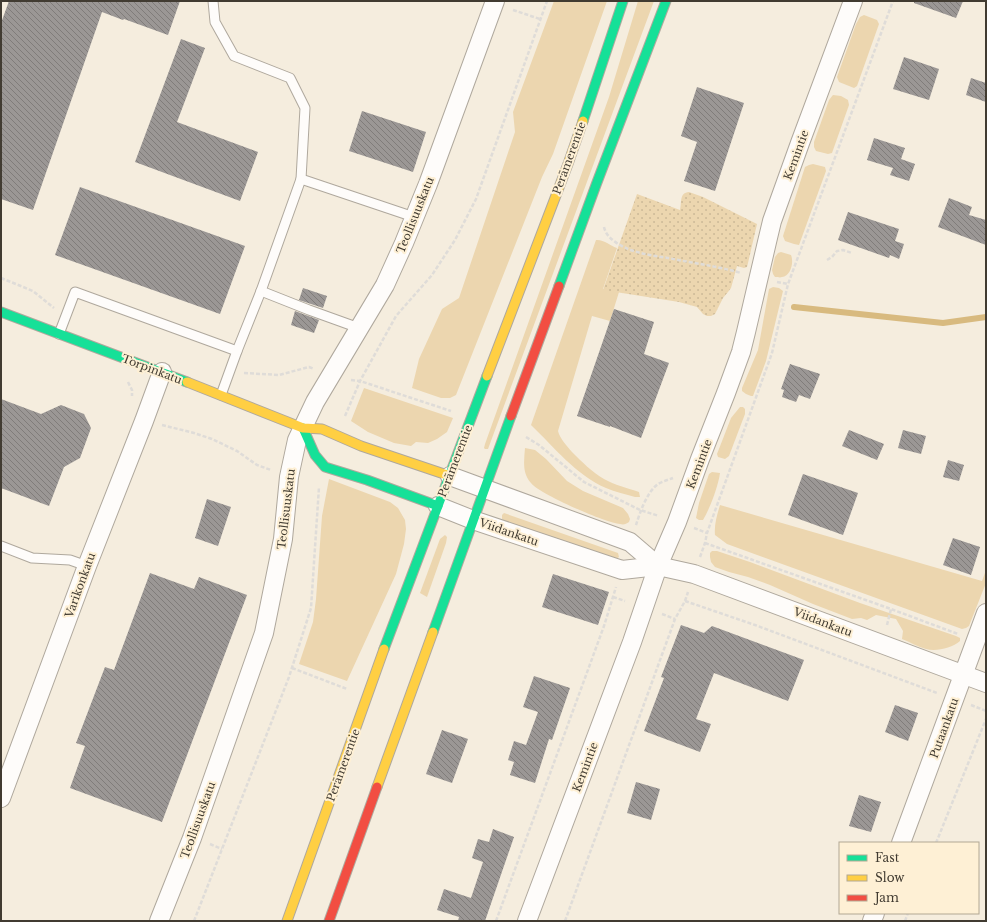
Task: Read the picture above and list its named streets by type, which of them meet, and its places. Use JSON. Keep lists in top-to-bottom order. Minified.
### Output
{"streets":{"main road":["Perämerentie","Torpinkatu"],"street":["Kemintie","Teollisuuskatu","Viidankatu","Varikonkatu","Putaankatu"]},"crossings":[["Kemintie","Viidankatu"],["Perämerentie","Torpinkatu"],["Perämerentie","Viidankatu"],["Teollisuuskatu","Torpinkatu"],["Torpinkatu","Viidankatu"],["Torpinkatu","Varikonkatu"],["Viidankatu","Putaankatu"]],"legend":["Fast","Slow","Jam"]}
